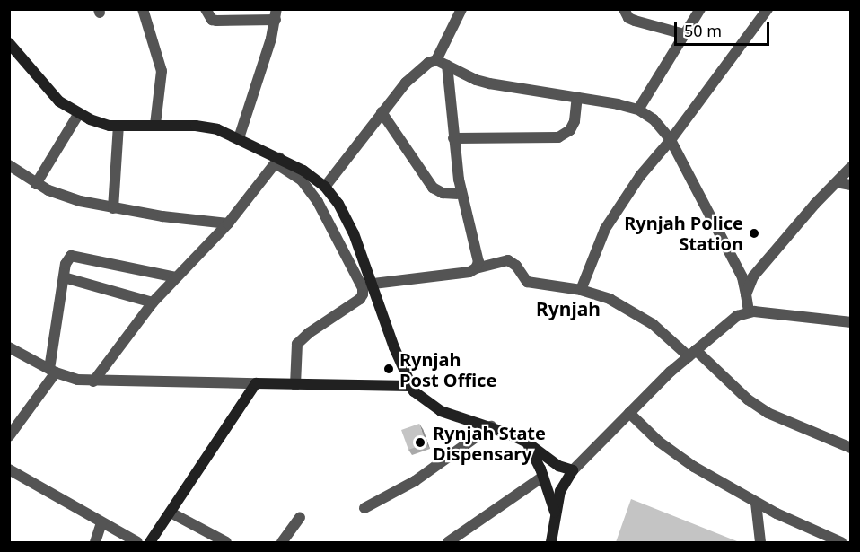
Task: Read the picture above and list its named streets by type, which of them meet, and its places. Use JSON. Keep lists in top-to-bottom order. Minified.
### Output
{"districts":["Rynjah"],"places":["Rynjah Police Station","Rynjah Post Office","Rynjah State Dispensary"],"scale_bar":"50 m"}
